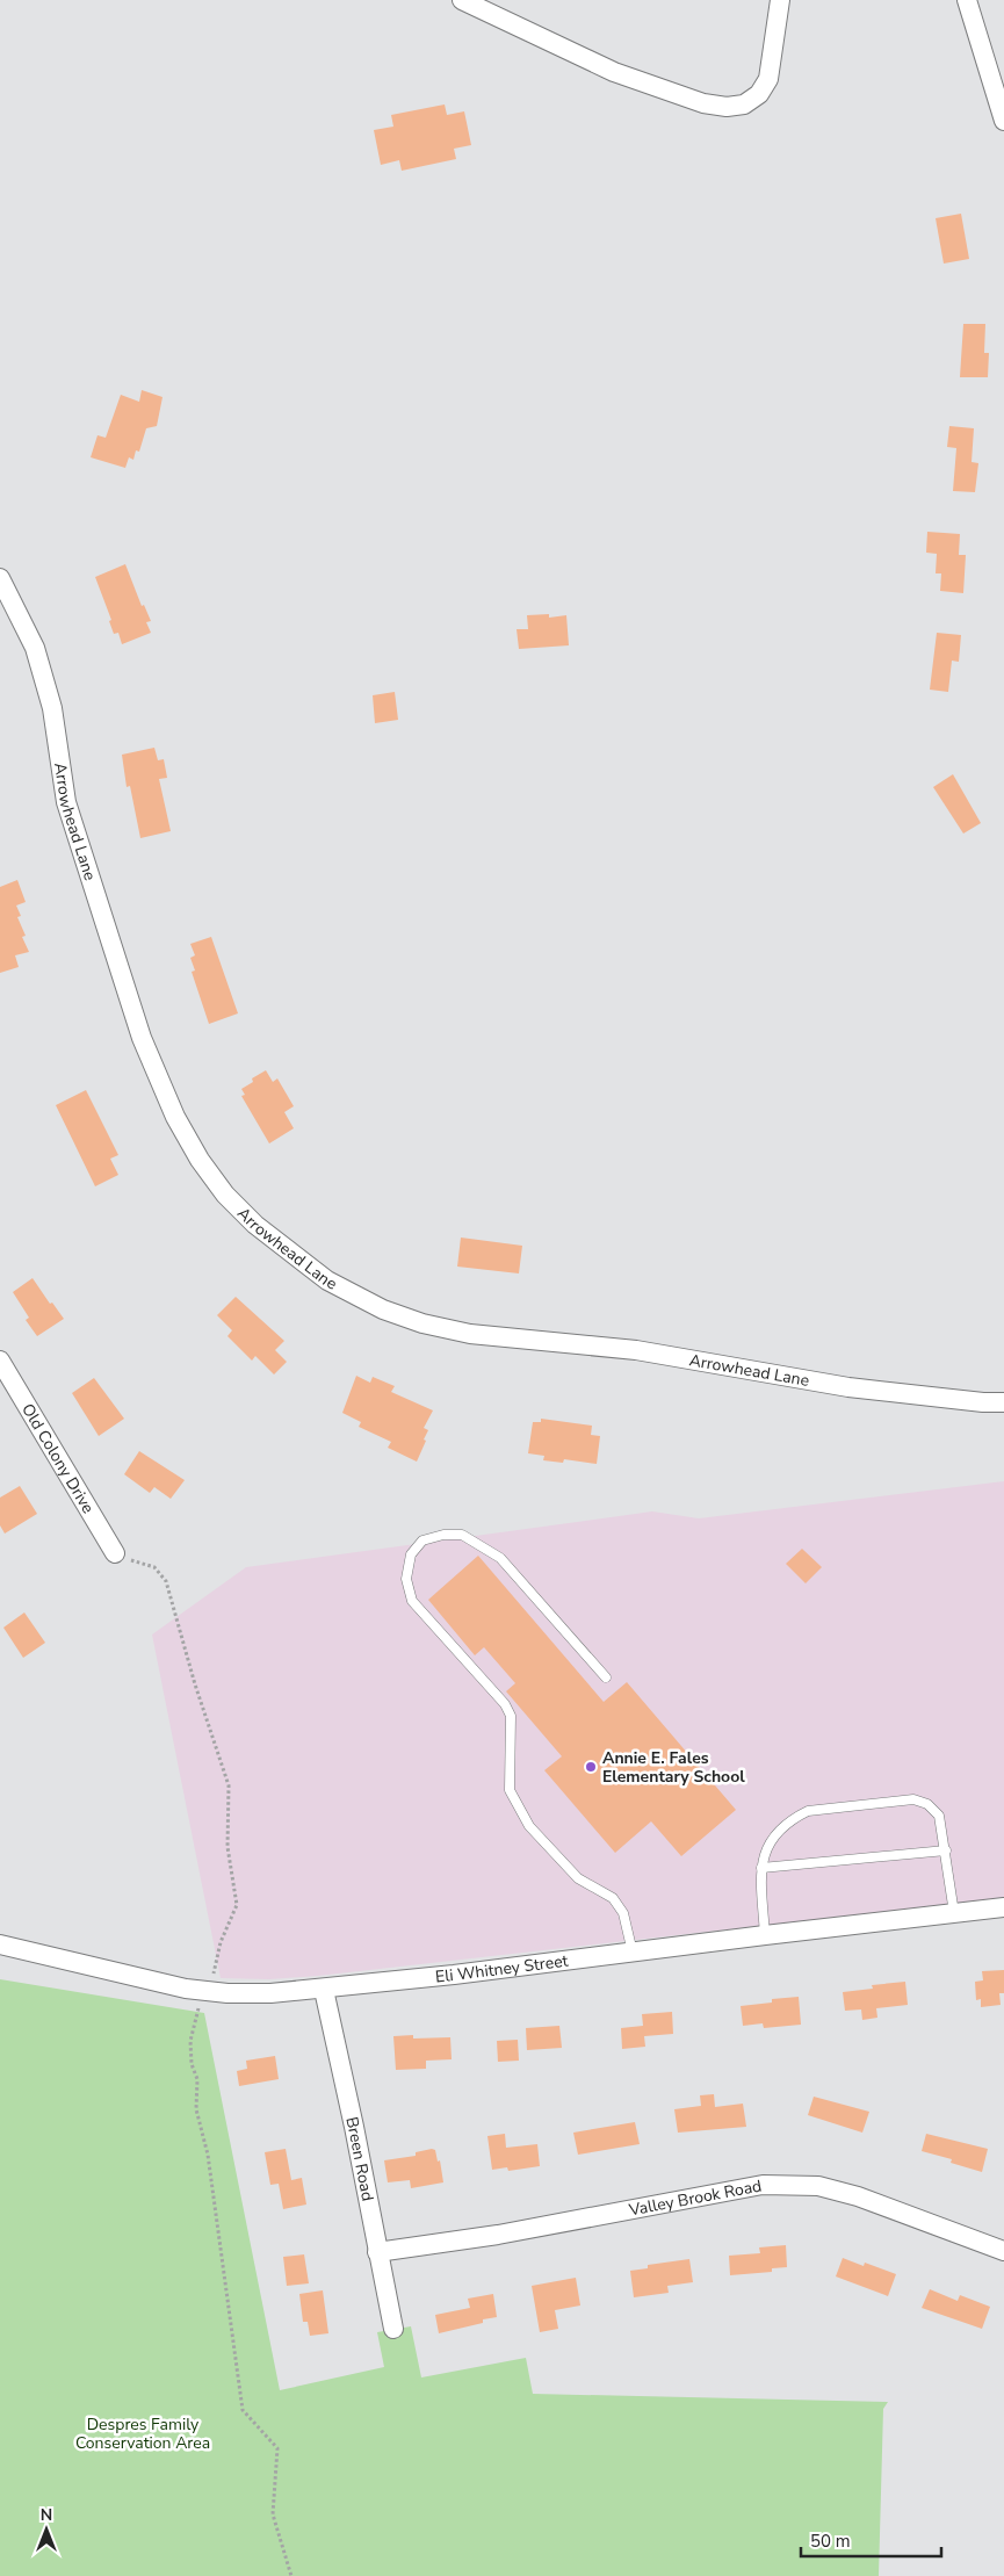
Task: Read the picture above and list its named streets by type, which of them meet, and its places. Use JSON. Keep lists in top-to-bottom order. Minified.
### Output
{"streets":{"street":["Arrowhead Lane","Old Colony Drive","Eli Whitney Street","Breen Road","Valley Brook Road"]},"crossings":[["Eli Whitney Street","Breen Road"],["Breen Road","Valley Brook Road"]],"parks":["Despres Family Conservation Area"],"places":["Annie E. Fales Elementary School"],"scale_bar":"50 m","north":"top"}
